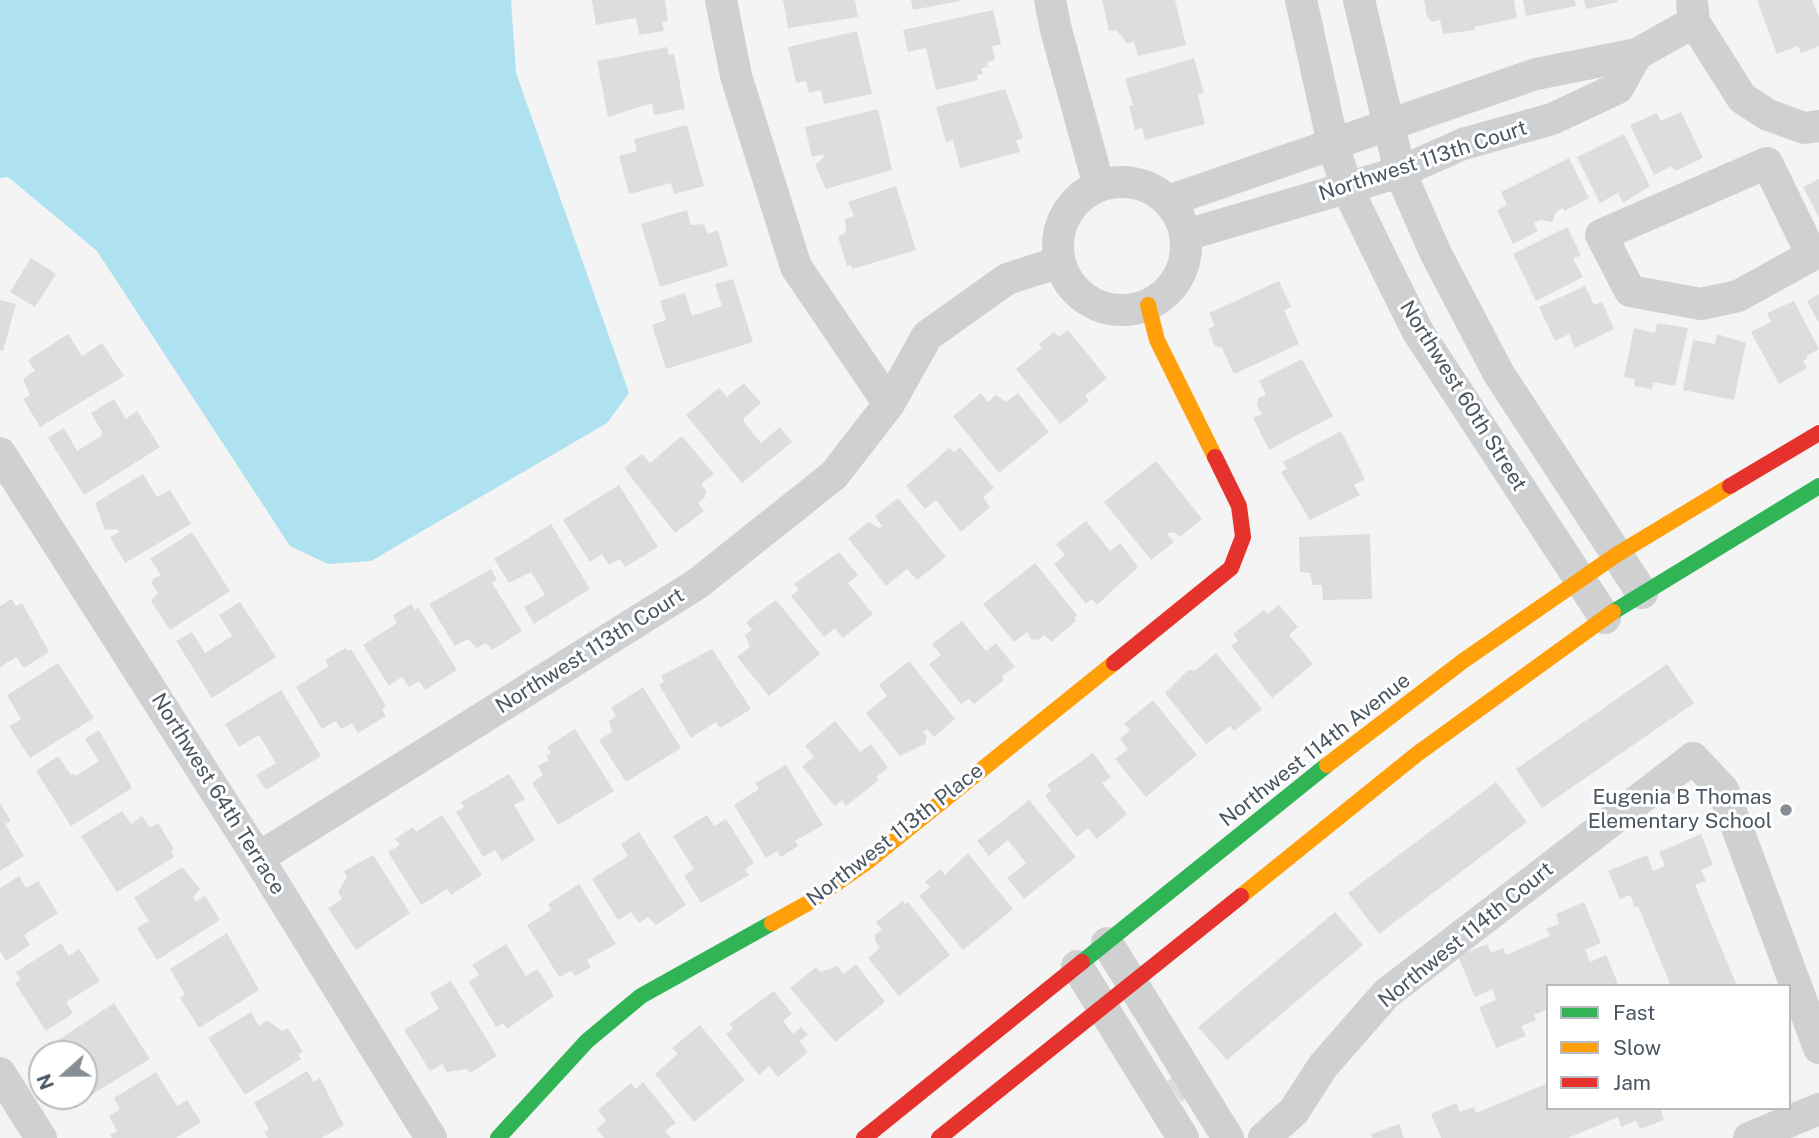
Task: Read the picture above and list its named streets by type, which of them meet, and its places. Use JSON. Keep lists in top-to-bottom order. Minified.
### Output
{"streets":{"street":["Northwest 113th Court","Northwest 60th Street","Northwest 114th Avenue","Northwest 64th Terrace","Northwest 113th Place","Northwest 114th Court"]},"crossings":[["Northwest 113th Court","Northwest 60th Street"],["Northwest 113th Court","Northwest 64th Terrace"],["Northwest 113th Court","Northwest 113th Place"],["Northwest 60th Street","Northwest 114th Avenue"]],"places":["Eugenia B Thomas Elementary School"],"legend":["Fast","Slow","Jam"],"north":"left"}
